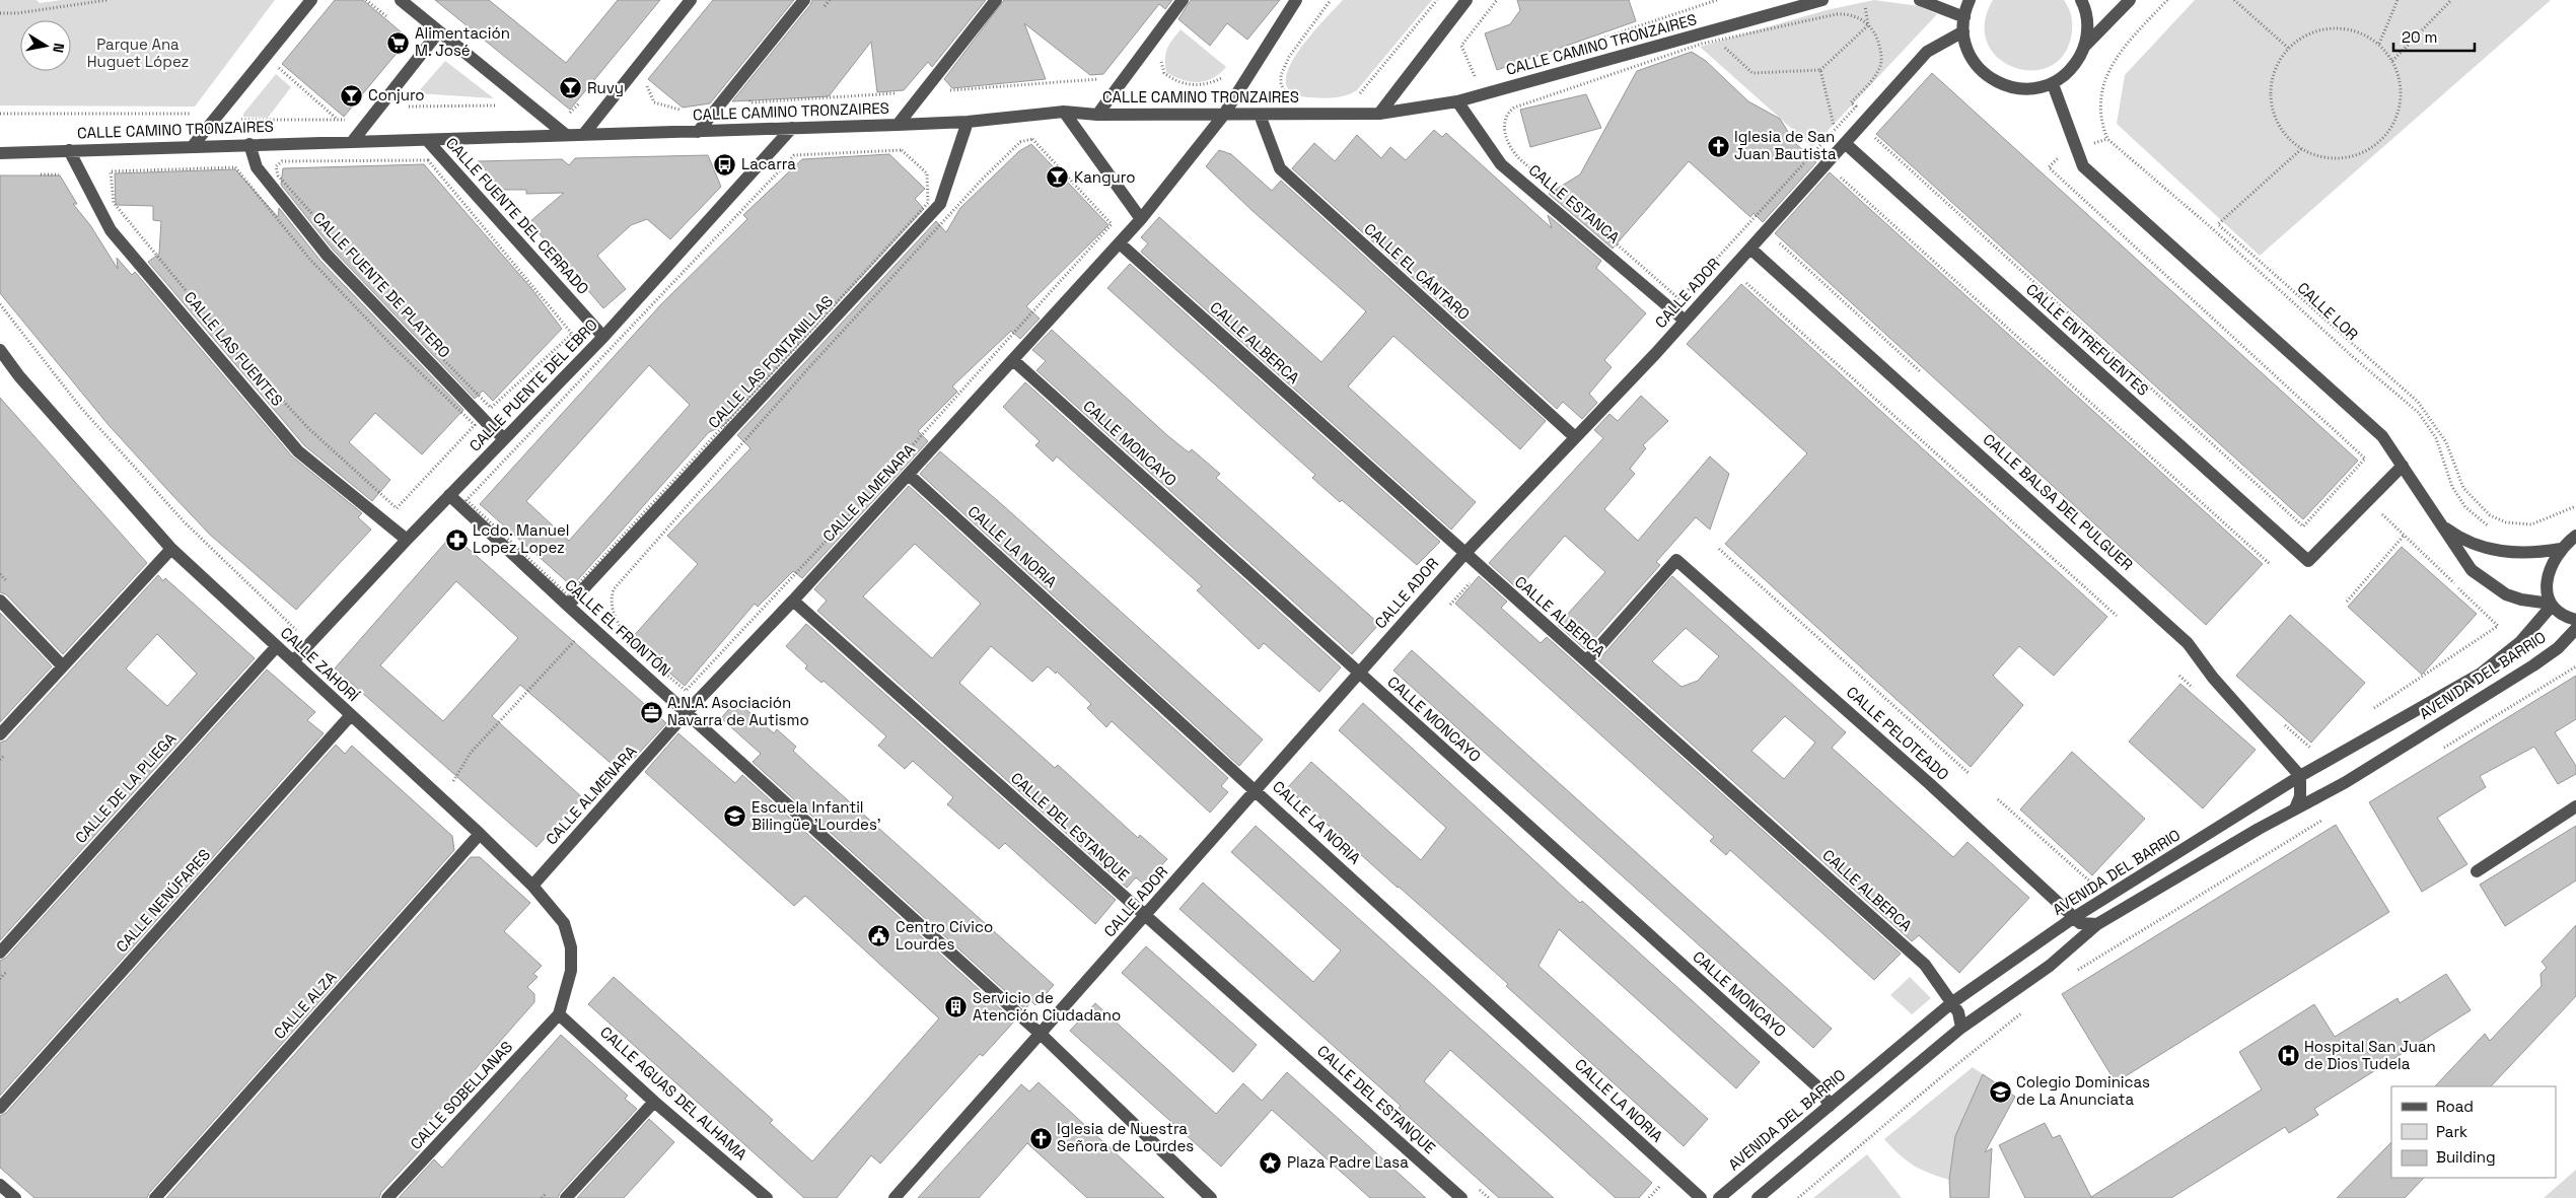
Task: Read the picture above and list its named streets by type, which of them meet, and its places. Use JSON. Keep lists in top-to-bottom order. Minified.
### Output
{"streets":{"street":["CALLE CAMINO TRONZAIRES","CALLE ESTANCA","CALLE FUENTE DEL CERRADO","CALLE EL CÁNTARO","CALLE FUENTE DE PLATERO","CALLE ADOR","CALLE ENTREFUENTES","CALLE ALBERCA","CALLE LAS FUENTES","CALLE LAS FONTANILLAS","CALLE PUENTE DEL EBRO","CALLE MONCAYO","CALLE ALMENARA","CALLE BALSA DEL PULGUER","CALLE LA NORIA","CALLE EL FRONTÓN","CALLE ZAHORÍ","AVENIDA DEL BARRIO","CALLE PELOTEADO","CALLE DE LA PLIEGA","CALLE DEL ESTANQUE","CALLE NENÚFARES","CALLE ALZA","CALLE AGUAS DEL ALHAMA","CALLE SOBELLANAS"],"path":["CALLE LOR"]},"crossings":[["CALLE CAMINO TRONZAIRES","CALLE ESTANCA"],["CALLE CAMINO TRONZAIRES","CALLE FUENTE DEL CERRADO"],["CALLE CAMINO TRONZAIRES","CALLE EL CÁNTARO"],["CALLE CAMINO TRONZAIRES","CALLE FUENTE DE PLATERO"],["CALLE CAMINO TRONZAIRES","CALLE LAS FUENTES"],["CALLE CAMINO TRONZAIRES","CALLE LAS FONTANILLAS"],["CALLE CAMINO TRONZAIRES","CALLE PUENTE DEL EBRO"],["CALLE CAMINO TRONZAIRES","CALLE ALMENARA"],["CALLE ESTANCA","CALLE ADOR"],["CALLE FUENTE DEL CERRADO","CALLE PUENTE DEL EBRO"],["CALLE EL CÁNTARO","CALLE ADOR"],["CALLE FUENTE DE PLATERO","CALLE PUENTE DEL EBRO"],["CALLE ADOR","CALLE ENTREFUENTES"],["CALLE ADOR","CALLE ALBERCA"],["CALLE ADOR","CALLE MONCAYO"],["CALLE ADOR","CALLE BALSA DEL PULGUER"],["CALLE ADOR","CALLE LA NORIA"],["CALLE ADOR","CALLE EL FRONTÓN"],["CALLE ADOR","CALLE DEL ESTANQUE"],["CALLE ALBERCA","CALLE ALMENARA"],["CALLE ALBERCA","AVENIDA DEL BARRIO"],["CALLE ALBERCA","CALLE PELOTEADO"],["CALLE LAS FUENTES","CALLE PUENTE DEL EBRO"],["CALLE LAS FONTANILLAS","CALLE EL FRONTÓN"],["CALLE PUENTE DEL EBRO","CALLE EL FRONTÓN"],["CALLE PUENTE DEL EBRO","CALLE ZAHORÍ"],["CALLE MONCAYO","CALLE ALMENARA"],["CALLE MONCAYO","AVENIDA DEL BARRIO"],["CALLE ALMENARA","CALLE LA NORIA"],["CALLE ALMENARA","CALLE EL FRONTÓN"],["CALLE ALMENARA","CALLE ZAHORÍ"],["CALLE ALMENARA","CALLE DEL ESTANQUE"],["CALLE BALSA DEL PULGUER","AVENIDA DEL BARRIO"],["CALLE ZAHORÍ","CALLE DE LA PLIEGA"],["CALLE ZAHORÍ","CALLE NENÚFARES"],["CALLE ZAHORÍ","CALLE ALZA"],["CALLE ZAHORÍ","CALLE AGUAS DEL ALHAMA"],["CALLE ZAHORÍ","CALLE SOBELLANAS"],["AVENIDA DEL BARRIO","CALLE PELOTEADO"],["CALLE AGUAS DEL ALHAMA","CALLE SOBELLANAS"]],"parks":["Parque Ana Huguet López"],"places":{"supermarket":["Alimentación M. José"],"bar":["Ruvy","Conjuro","Kanguro"],"church":["Iglesia de San Juan Bautista","Iglesia de Nuestra Señora de Lourdes"],"bus stop":["Lacarra"],"pharmacy":["Lcdo. Manuel Lopez Lopez"],"office":["A.N.A. Asociación Navarra de Autismo"],"school or university":["Escuela Infantil Bilingüe 'Lourdes'","Colegio Dominicas de La Anunciata"],"public building":["Centro Cívico Lourdes"],"building":["Servicio de Atención Ciudadano"],"hospital":["Hospital San Juan de Dios Tudela"],"place":["Plaza Padre Lasa"]},"legend":["Road","Park","Building"],"scale_bar":"20 m","north":"right"}
